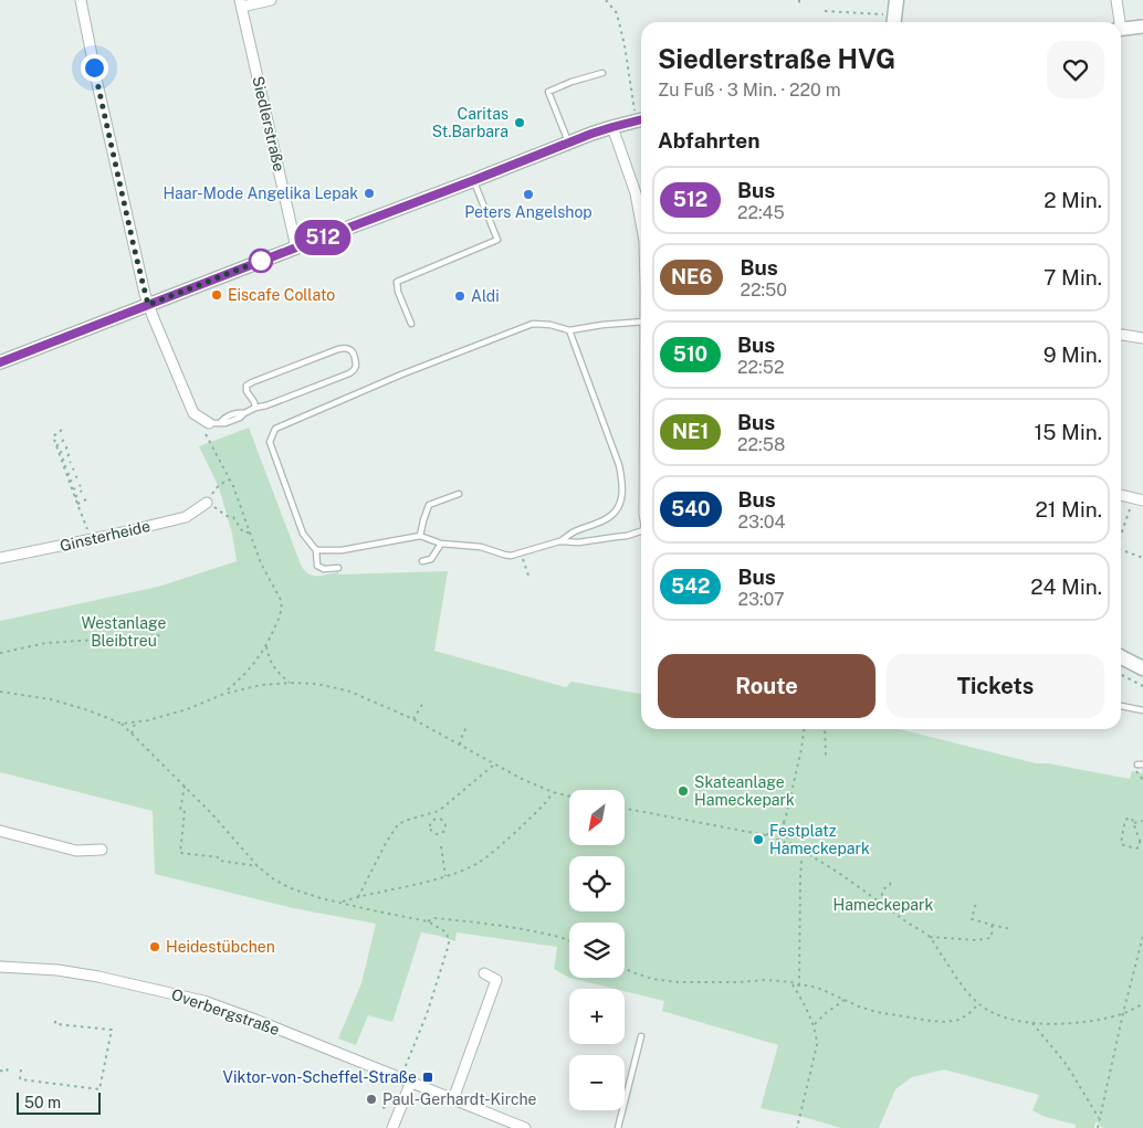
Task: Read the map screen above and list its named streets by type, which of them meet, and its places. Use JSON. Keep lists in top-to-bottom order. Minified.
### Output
{"streets":{"street":["Siedlerstraße","Ginsterheide","Overbergstraße"]},"parks":["Westanlage Bleibtreu","Hameckepark"],"places":{"other":["Caritas St.Barbara","Haar-Mode Angelika Lepak","Peters Angelshop","Eiscafe Collato","Aldi","Skateanlage Hameckepark","Festplatz Hameckepark","Heidestübchen","Paul-Gerhardt-Kirche"],"transit":["Viktor-von-Scheffel-Straße"]},"lines":["bus line 512"],"scale_bar":"50 m","north":"bottom left","page":{"on_map":"512","heading":[["Siedlerstraße HVG","Zu Fuß · 3 Min. · 220 m"],"Abfahrten"],"list":[{"mark":"512","name":"Bus","note":"22:45","value":"2 Min."},{"mark":"NE6","name":"Bus","note":"22:50","value":"7 Min."},{"mark":"510","name":"Bus","note":"22:52","value":"9 Min."},{"mark":"NE1","name":"Bus","note":"22:58","value":"15 Min."},{"mark":"540","name":"Bus","note":"23:04","value":"21 Min."},{"mark":"542","name":"Bus","note":"23:07","value":"24 Min."}],"buttons":["Route","Tickets"],"map_buttons":["+","−"],"scale":"50 m"}}
